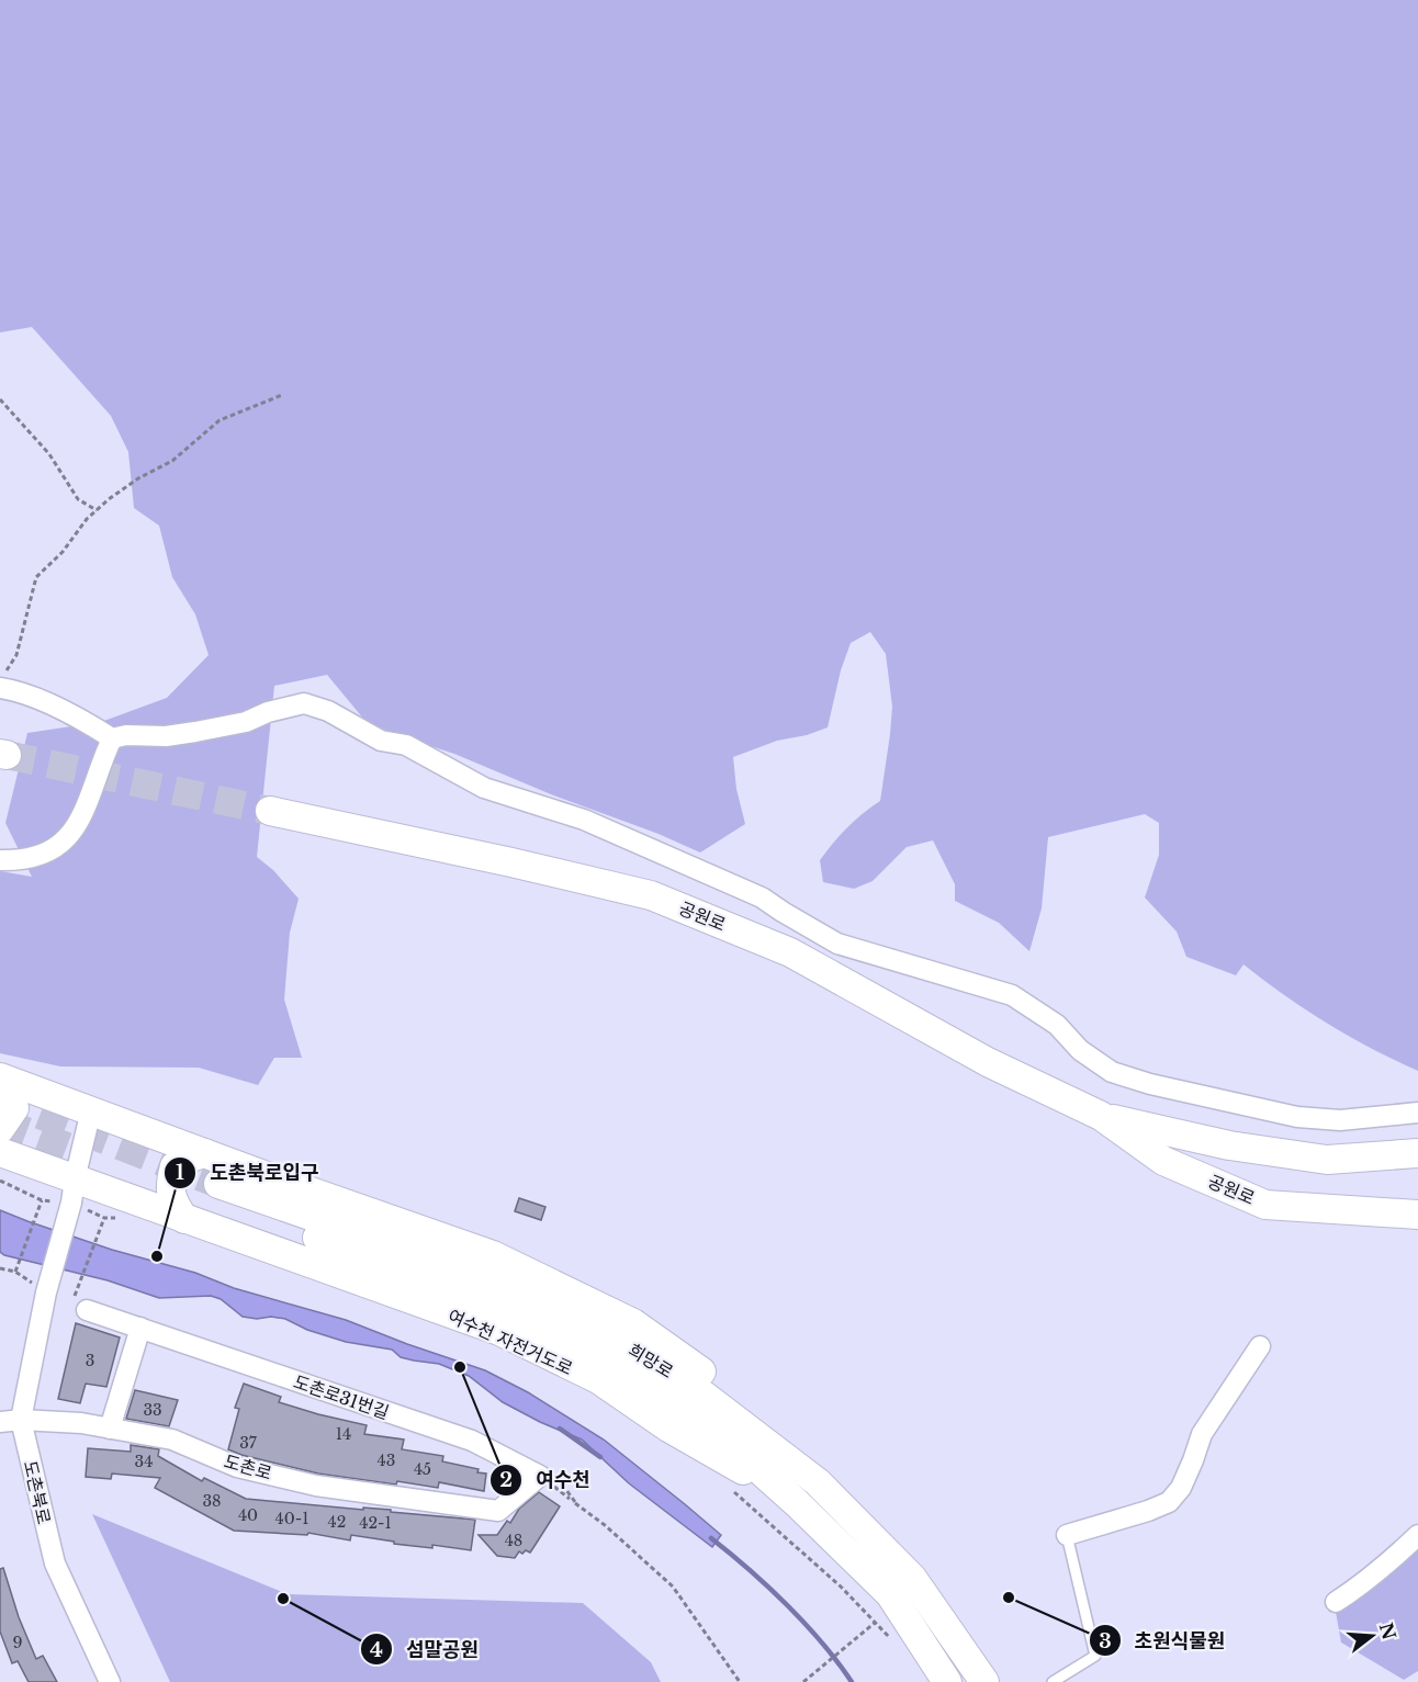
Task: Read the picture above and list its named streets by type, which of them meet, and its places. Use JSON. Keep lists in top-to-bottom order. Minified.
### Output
{"streets":{"main road":["공원로","희망로"],"street":["도촌로31번길","도촌로","도촌북로"]},"crossings":[["도촌로31번길","도촌로"],["도촌로","도촌북로"]],"places":["도촌북로입구","여수천","초원식물원","섬말공원"],"house_numbers":["3","33","14","37","43","34","45","38","40","40-1","42","42-1","48","9"],"north":"right"}
